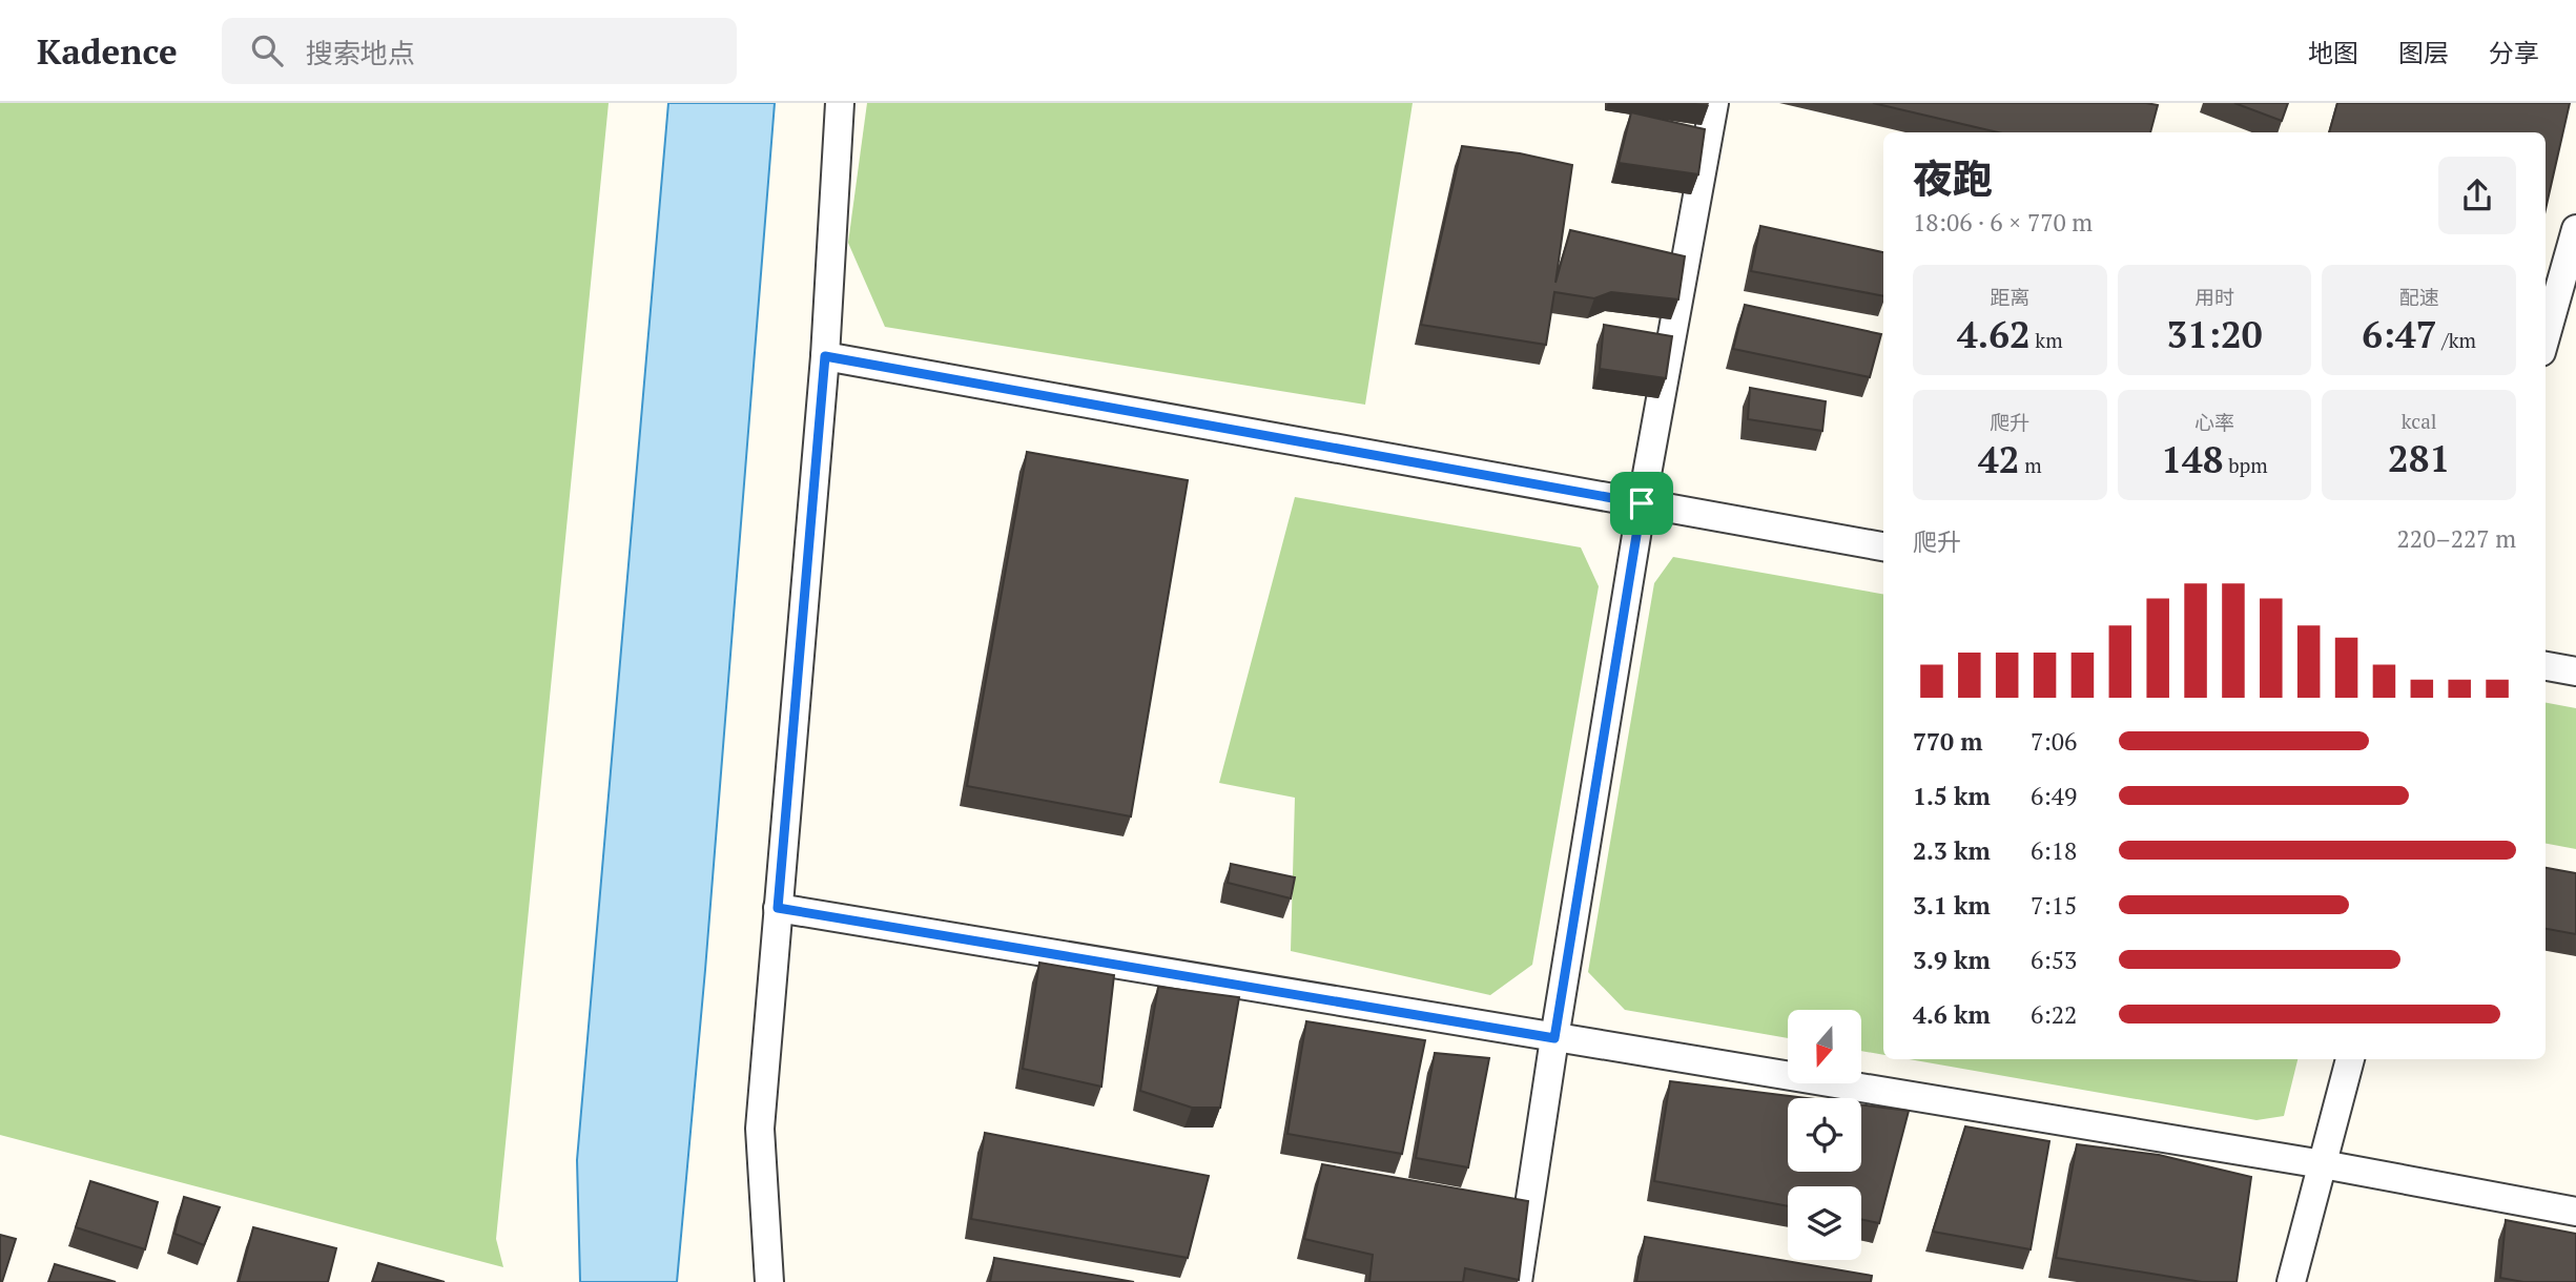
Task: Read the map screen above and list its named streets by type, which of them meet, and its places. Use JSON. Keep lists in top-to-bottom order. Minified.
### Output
{"north":"bottom","page":{"header":"Kadence","search":"搜索地点","nav":["地图","图层","分享"],"heading":["夜跑","18:06 · 6 × 770 m"],"stats":[["距离","4.62 km"],["用时","31:20"],["配速","6:47 /km"],["爬升","42 m"],["心率","148 bpm"],["kcal","281"]],"chart":["爬升","220–227 m"],"list":[{"name":"770 m","note":"7:06"},{"name":"1.5 km","note":"6:49"},{"name":"2.3 km","note":"6:18"},{"name":"3.1 km","note":"7:15"},{"name":"3.9 km","note":"6:53"},{"name":"4.6 km","note":"6:22"}]}}
